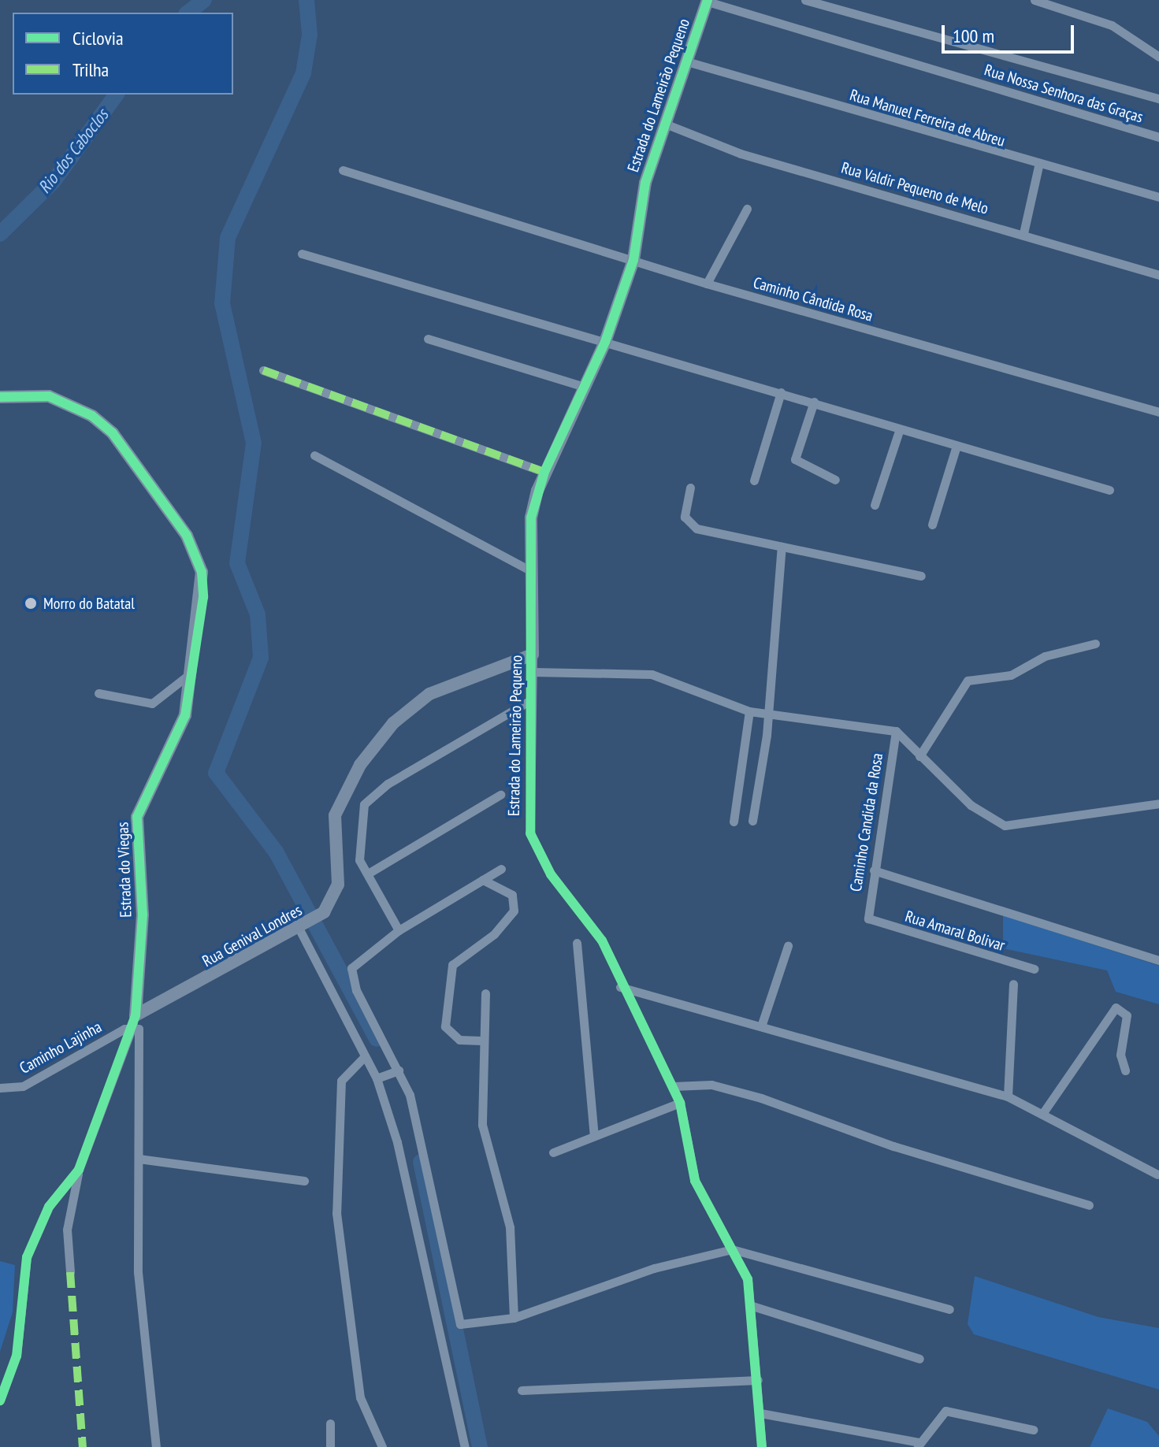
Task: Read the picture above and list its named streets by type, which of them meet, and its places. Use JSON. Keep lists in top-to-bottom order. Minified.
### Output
{"streets":{"street":["Rua Nossa Senhora das Graças","Estrada do Lameirão Pequeno","Rua Manuel Ferreira de Abreu","Rua Valdir Pequeno de Melo","Caminho Cândida Rosa","Caminho Candida da Rosa","Estrada do Viegas","Rua Amaral Bolivar","Rua Genival Londres","Caminho Lajinha"]},"crossings":[["Rua Nossa Senhora das Graças","Estrada do Lameirão Pequeno"],["Estrada do Lameirão Pequeno","Rua Manuel Ferreira de Abreu"],["Estrada do Lameirão Pequeno","Rua Valdir Pequeno de Melo"],["Estrada do Lameirão Pequeno","Caminho Cândida Rosa"],["Estrada do Lameirão Pequeno","Rua Genival Londres"],["Caminho Candida da Rosa","Rua Amaral Bolivar"],["Estrada do Viegas","Rua Genival Londres"],["Estrada do Viegas","Caminho Lajinha"],["Rua Genival Londres","Caminho Lajinha"]],"water":["Rio dos Caboclos"],"places":["Morro do Batatal"],"legend":["Ciclovia","Trilha"],"scale_bar":"100 m"}
